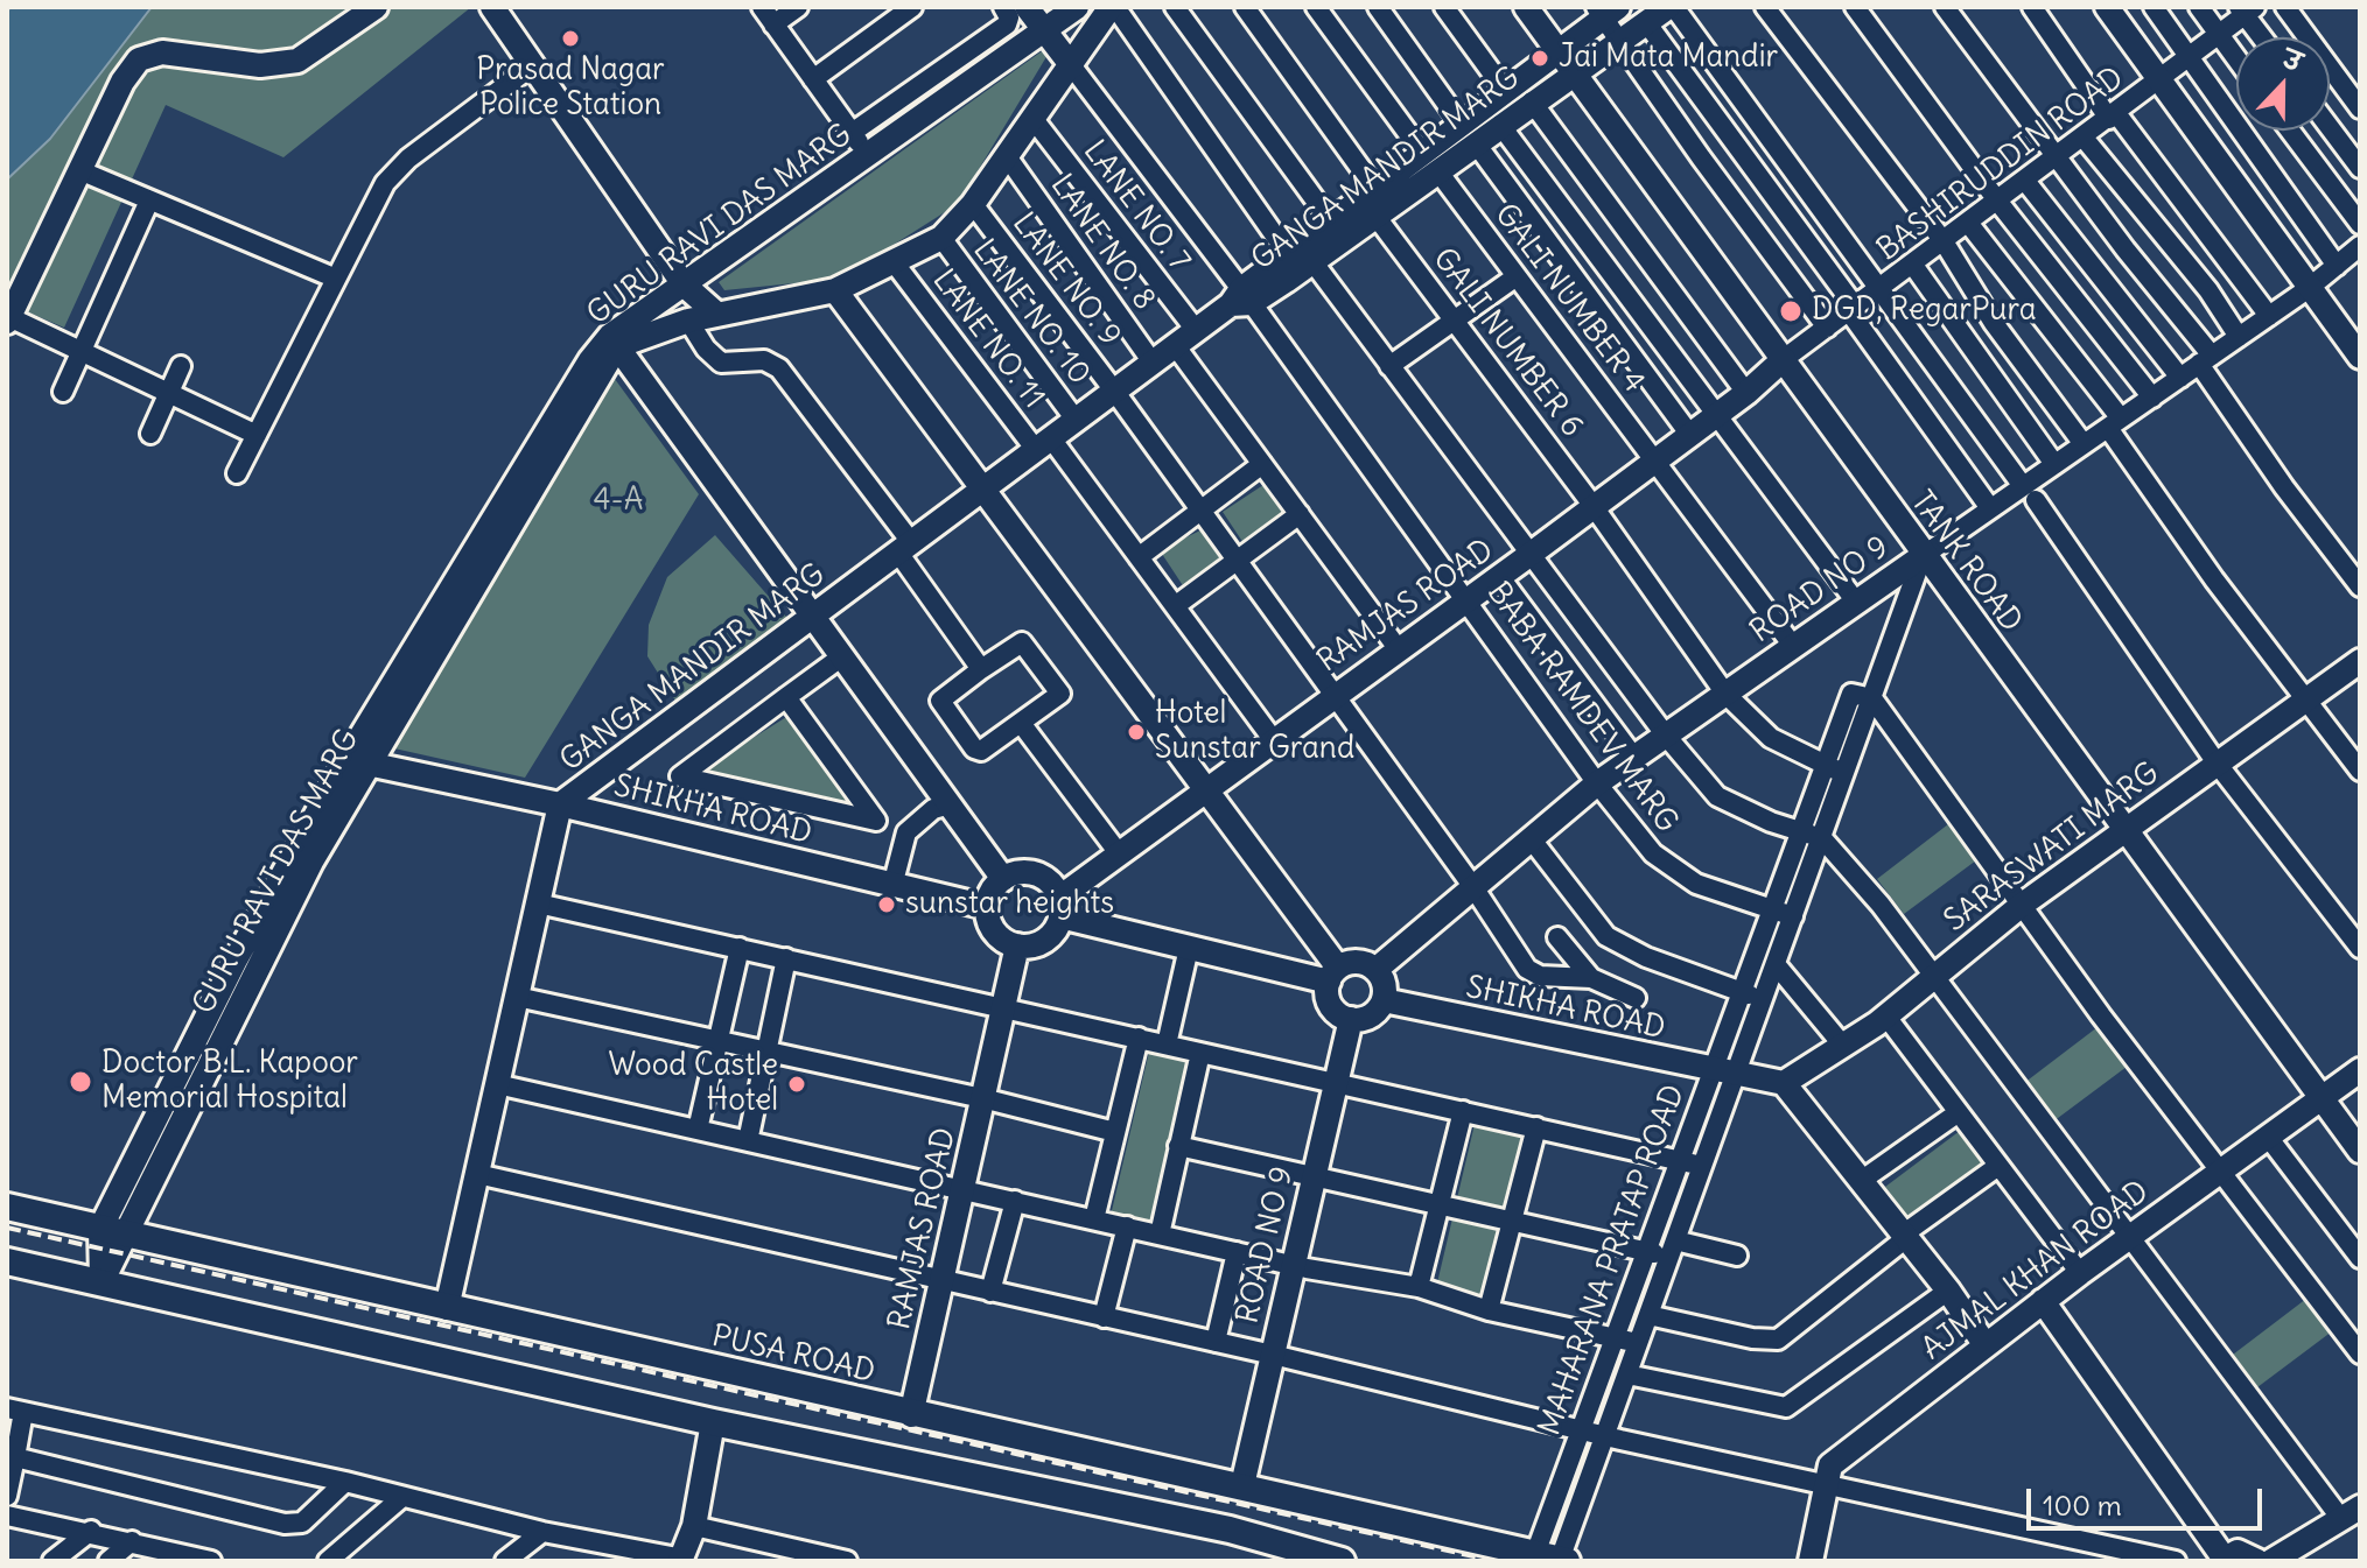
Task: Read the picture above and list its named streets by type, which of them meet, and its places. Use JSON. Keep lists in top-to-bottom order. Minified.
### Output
{"streets":{"main road":["PUSA ROAD"],"street":["BASHIRUDDIN ROAD","GANGA MANDIR MARG","LANE NO. 7","GURU RAVI DAS MARG","LANE NO. 8","LANE NO. 9","GALI NUMBER 4","LANE NO. 10","LANE NO. 11","GALI NUMBER 6","TANK ROAD","ROAD NO 9","RAMJAS ROAD","BABA RAMDEV MARG","SHIKHA ROAD","SARASWATI MARG","MAHARANA PRATAP ROAD","AJMAL KHAN ROAD"]},"crossings":[["BASHIRUDDIN ROAD","TANK ROAD"],["BASHIRUDDIN ROAD","RAMJAS ROAD"],["GANGA MANDIR MARG","LANE NO. 7"],["GANGA MANDIR MARG","LANE NO. 8"],["GANGA MANDIR MARG","LANE NO. 9"],["GANGA MANDIR MARG","GALI NUMBER 4"],["GANGA MANDIR MARG","LANE NO. 10"],["GANGA MANDIR MARG","LANE NO. 11"],["GANGA MANDIR MARG","GALI NUMBER 6"],["GANGA MANDIR MARG","TANK ROAD"],["GANGA MANDIR MARG","BABA RAMDEV MARG"],["GANGA MANDIR MARG","SHIKHA ROAD"],["GANGA MANDIR MARG","PUSA ROAD"],["LANE NO. 7","GURU RAVI DAS MARG"],["GURU RAVI DAS MARG","LANE NO. 8"],["GURU RAVI DAS MARG","LANE NO. 9"],["GURU RAVI DAS MARG","LANE NO. 10"],["GURU RAVI DAS MARG","LANE NO. 11"],["GURU RAVI DAS MARG","BABA RAMDEV MARG"],["GURU RAVI DAS MARG","SHIKHA ROAD"],["GURU RAVI DAS MARG","PUSA ROAD"],["LANE NO. 9","ROAD NO 9"],["LANE NO. 9","RAMJAS ROAD"],["GALI NUMBER 4","ROAD NO 9"],["GALI NUMBER 4","RAMJAS ROAD"],["LANE NO. 11","RAMJAS ROAD"],["GALI NUMBER 6","ROAD NO 9"],["GALI NUMBER 6","RAMJAS ROAD"],["GALI NUMBER 6","MAHARANA PRATAP ROAD"],["TANK ROAD","ROAD NO 9"],["TANK ROAD","RAMJAS ROAD"],["TANK ROAD","SARASWATI MARG"],["TANK ROAD","MAHARANA PRATAP ROAD"],["TANK ROAD","AJMAL KHAN ROAD"],["ROAD NO 9","BABA RAMDEV MARG"],["ROAD NO 9","SHIKHA ROAD"],["ROAD NO 9","MAHARANA PRATAP ROAD"],["ROAD NO 9","PUSA ROAD"],["RAMJAS ROAD","BABA RAMDEV MARG"],["RAMJAS ROAD","SHIKHA ROAD"],["RAMJAS ROAD","PUSA ROAD"],["BABA RAMDEV MARG","MAHARANA PRATAP ROAD"],["SHIKHA ROAD","MAHARANA PRATAP ROAD"],["MAHARANA PRATAP ROAD","PUSA ROAD"]],"parks":["4-A"],"places":["Prasad Nagar Police Station","Jai Mata Mandir","DGD, RegarPura","Hotel Sunstar Grand","sunstar heights","Doctor B.L. Kapoor Memorial Hospital","Wood Castle Hotel"],"scale_bar":"100 m","north":"top"}
